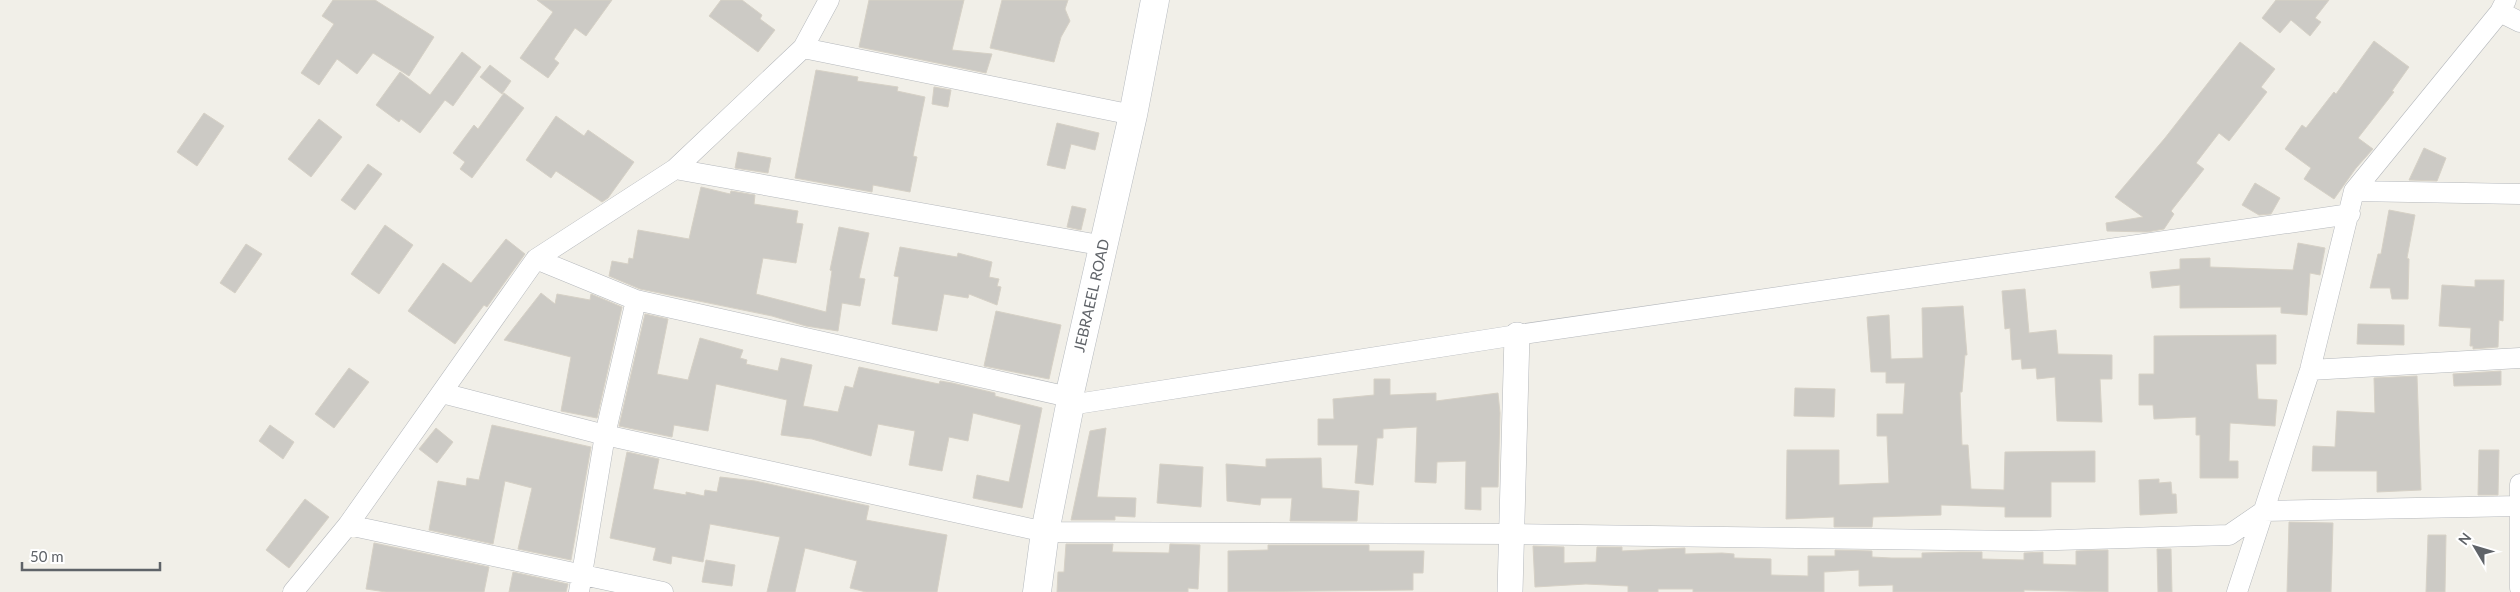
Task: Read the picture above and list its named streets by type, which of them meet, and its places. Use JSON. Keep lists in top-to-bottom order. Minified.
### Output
{"streets":{"main road":["JEBRAEEL ROAD"]},"scale_bar":"50 m","north":"top left"}
